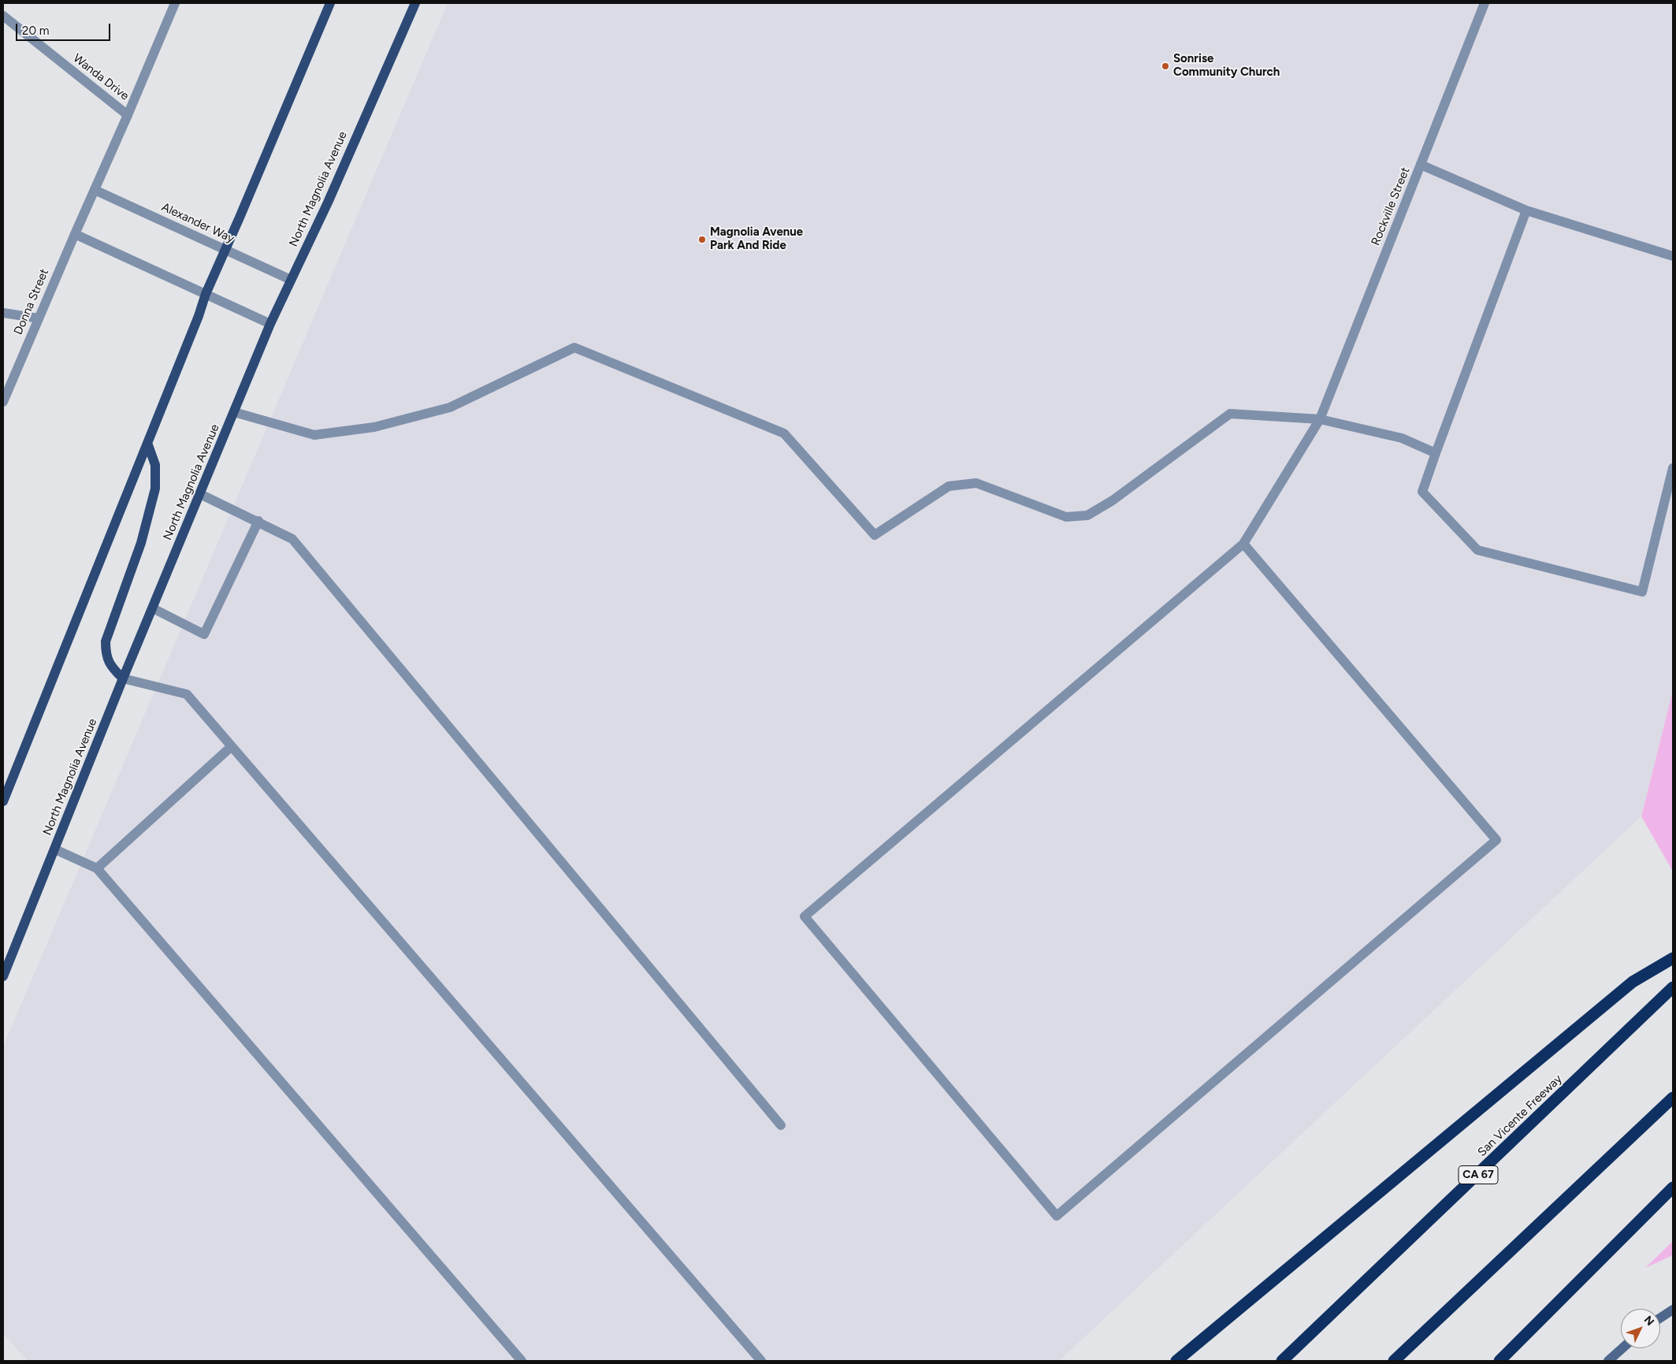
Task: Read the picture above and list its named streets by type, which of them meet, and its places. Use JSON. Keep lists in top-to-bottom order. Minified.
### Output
{"streets":{"highway":["San Vicente Freeway","CA 67"],"main road":["North Magnolia Avenue"],"street":["Wanda Drive","Rockville Street","Alexander Way","Donna Street"]},"crossings":[["Wanda Drive","Donna Street"],["North Magnolia Avenue","Alexander Way"],["Alexander Way","Donna Street"]],"places":["Sonrise Community Church","Magnolia Avenue Park And Ride"],"scale_bar":"20 m","north":"top right"}
